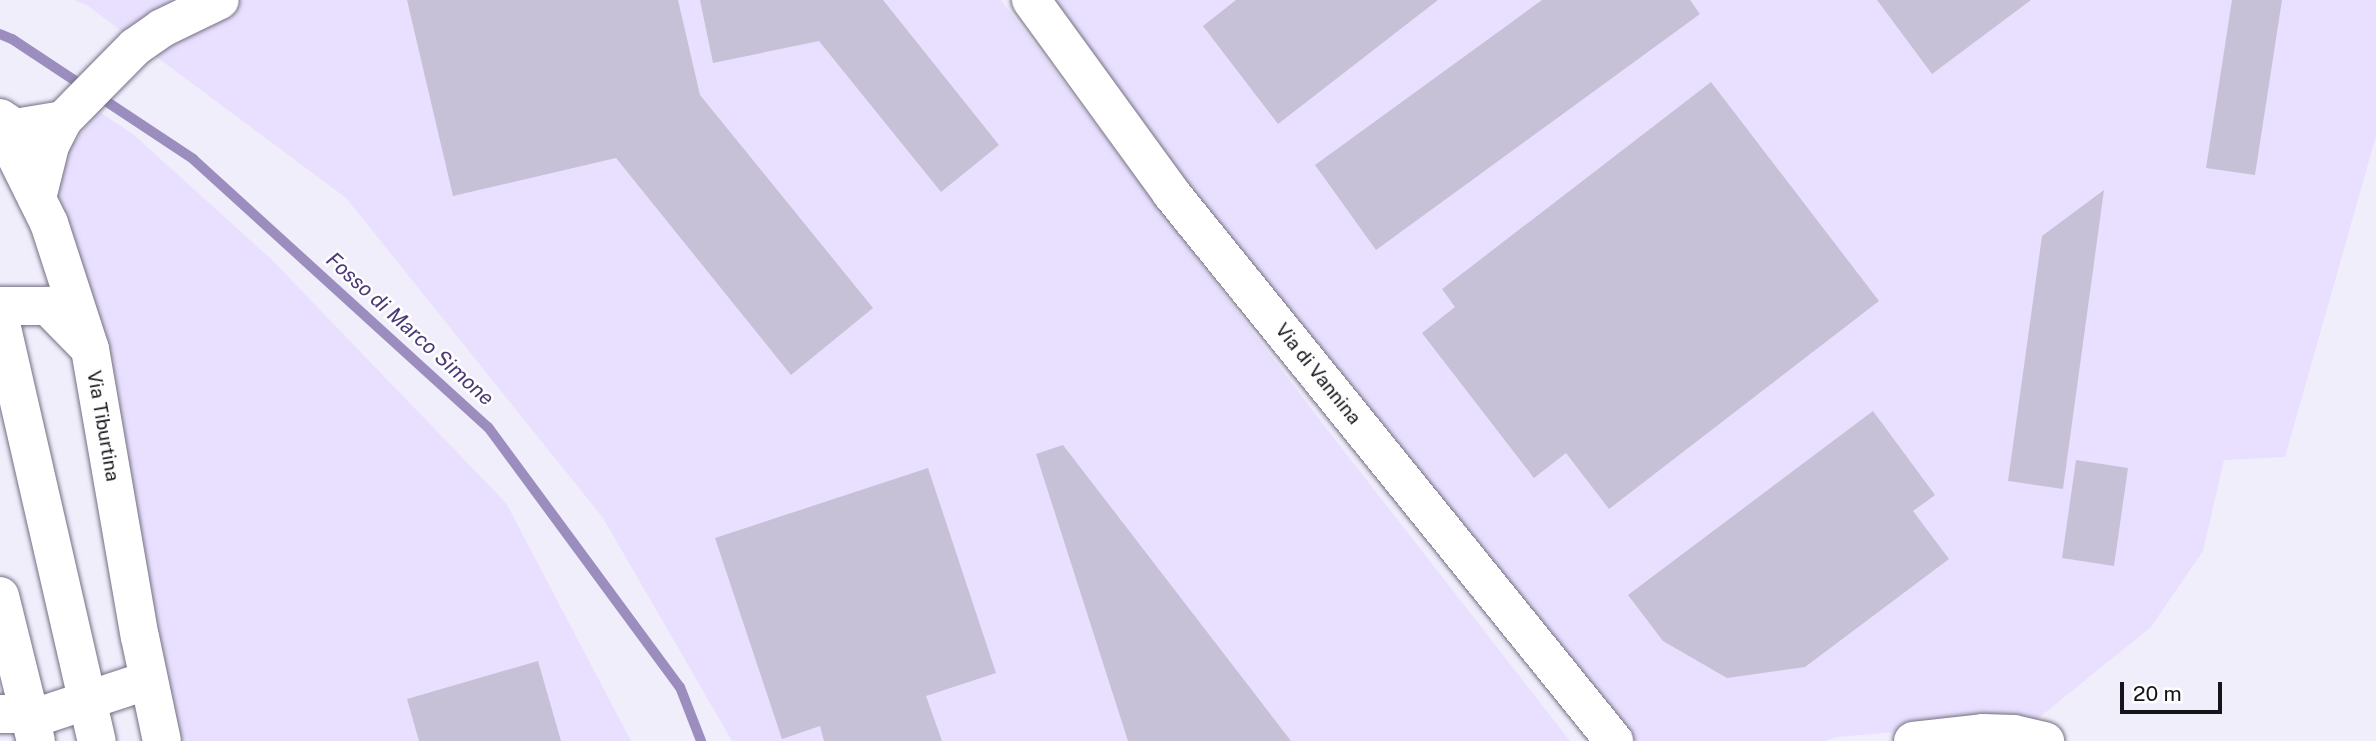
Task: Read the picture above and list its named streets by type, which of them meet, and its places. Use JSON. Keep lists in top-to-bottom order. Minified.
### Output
{"streets":{"street":["Via di Vannina","Via Tiburtina"]},"water":["Fosso di Marco Simone"],"scale_bar":"20 m"}
